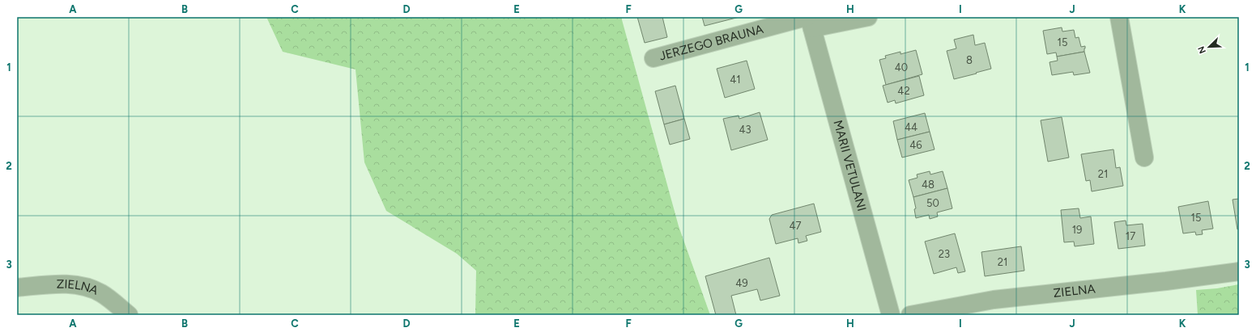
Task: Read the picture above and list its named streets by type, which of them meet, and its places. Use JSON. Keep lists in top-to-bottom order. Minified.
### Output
{"streets":{"street":["JERZEGO BRAUNA","MARII VETULANI","ZIELNA"]},"crossings":[["JERZEGO BRAUNA","MARII VETULANI"]],"house_numbers":["15","8","40","41","42","44","43","46","21","48","50","15","47","19","17","23","21","49"],"north":"bottom left","grid":{"columns":["A","B","C","D","E","F","G","H","I","J","K"],"rows":["1","2","3"]}}
